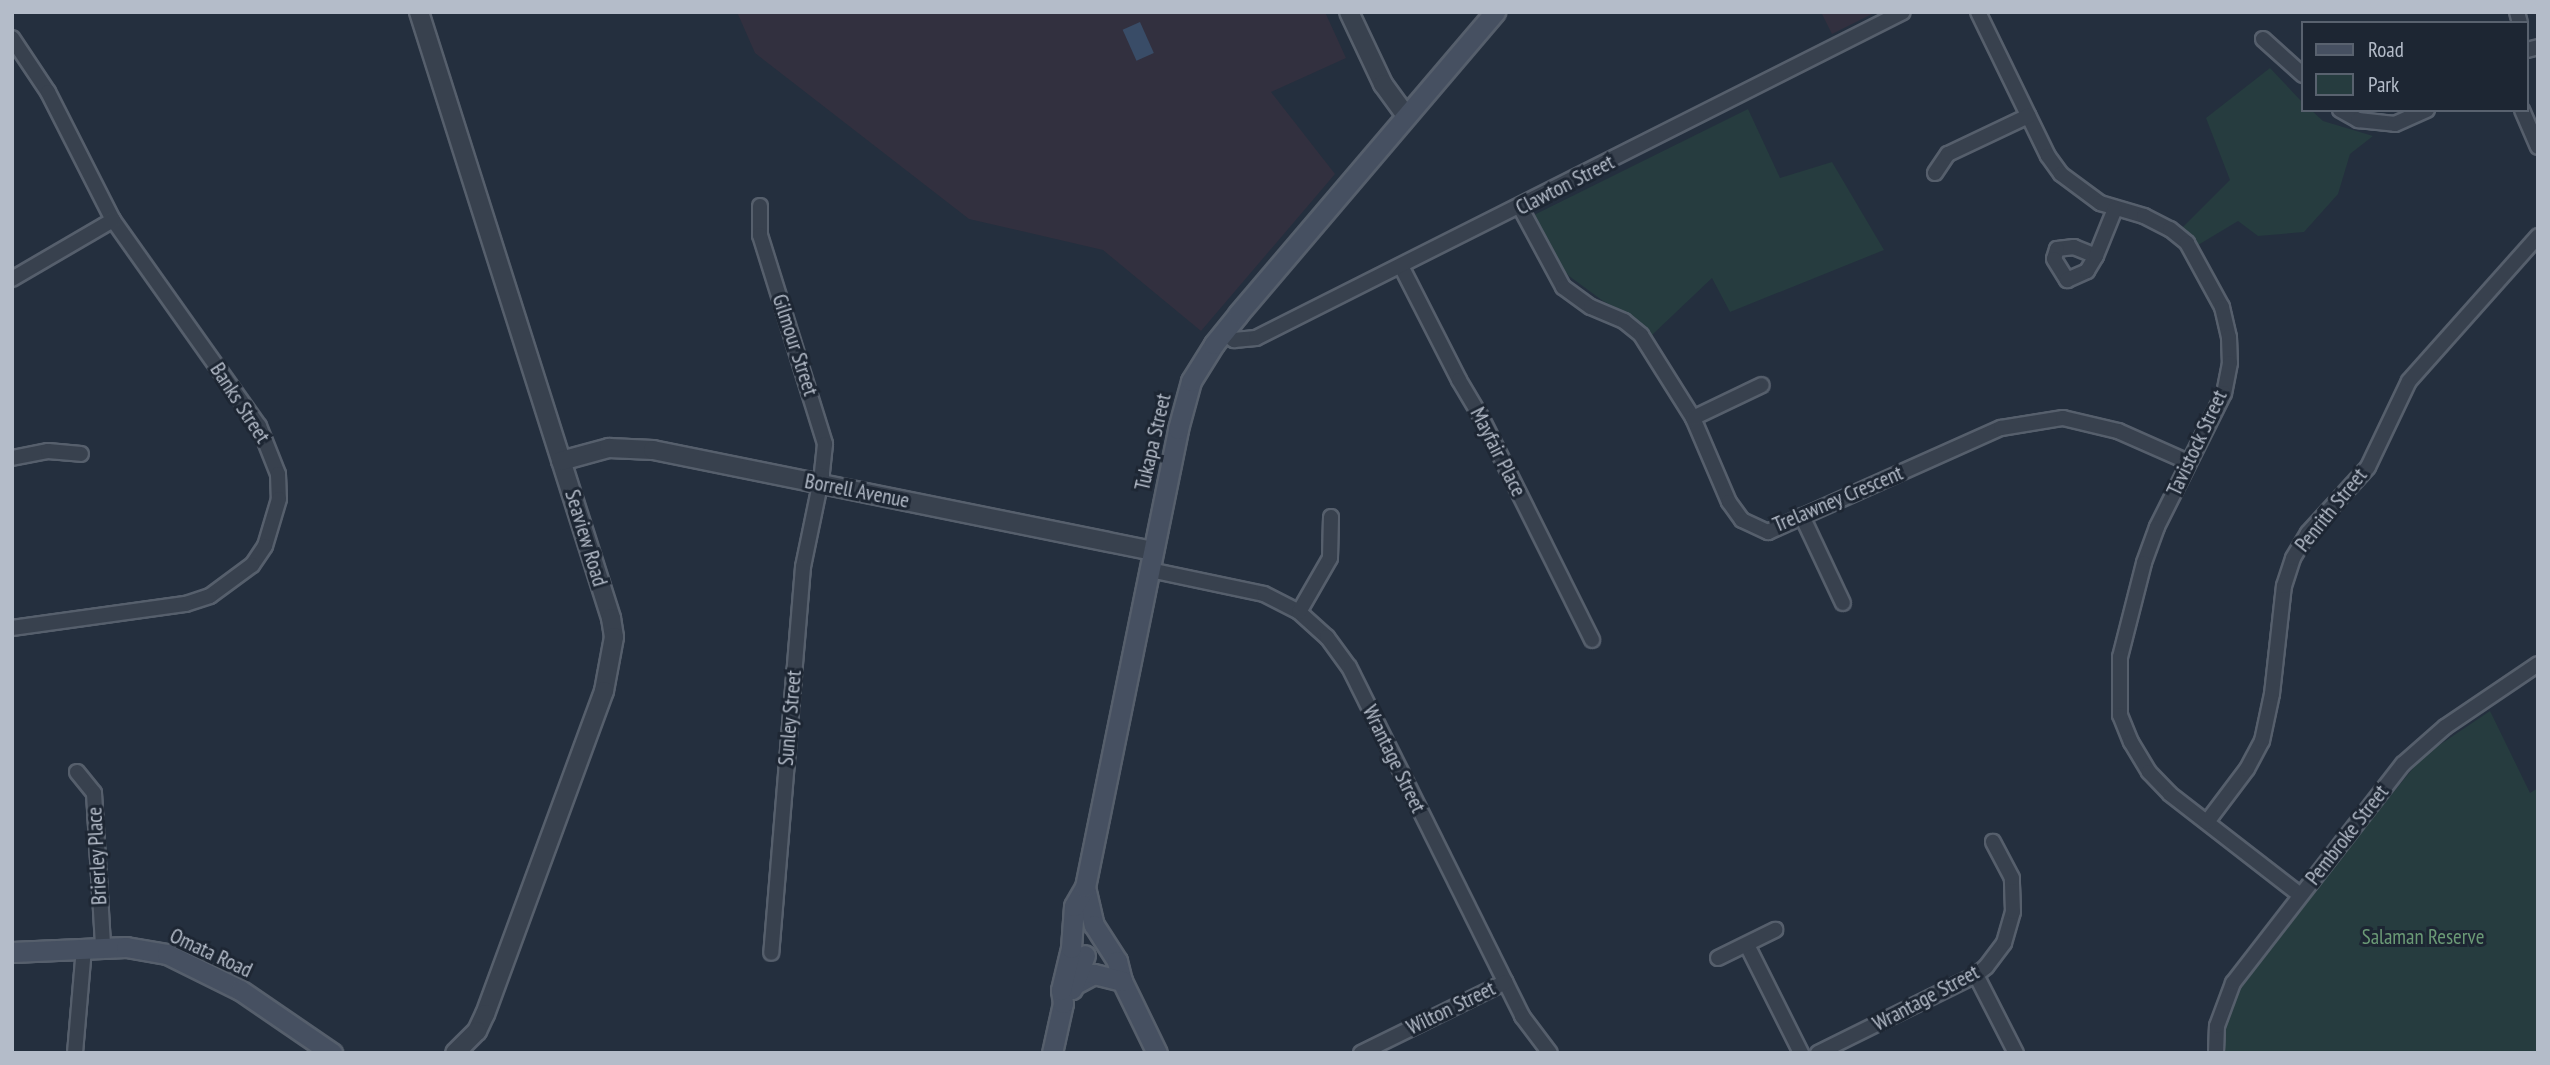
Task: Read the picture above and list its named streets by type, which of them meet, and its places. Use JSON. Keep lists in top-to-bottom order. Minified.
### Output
{"streets":{"main road":["Tukapa Street","Omata Road"],"street":["Clawton Street","Gilmour Street","Banks Street","Tavistock Street","Mayfair Place","Borrell Avenue","Trelawney Crescent","Penrith Street","Seaview Road","Sunley Street","Wrantage Street","Pembroke Street","Brierley Place","Wilton Street"]},"crossings":[["Clawton Street","Tukapa Street"],["Clawton Street","Mayfair Place"],["Clawton Street","Trelawney Crescent"],["Gilmour Street","Borrell Avenue"],["Gilmour Street","Sunley Street"],["Tukapa Street","Borrell Avenue"],["Tukapa Street","Wrantage Street"],["Tavistock Street","Trelawney Crescent"],["Tavistock Street","Penrith Street"],["Tavistock Street","Pembroke Street"],["Borrell Avenue","Seaview Road"],["Borrell Avenue","Sunley Street"],["Borrell Avenue","Wrantage Street"],["Wrantage Street","Wilton Street"],["Brierley Place","Omata Road"]],"parks":["Salaman Reserve"],"legend":["Road","Park"]}
